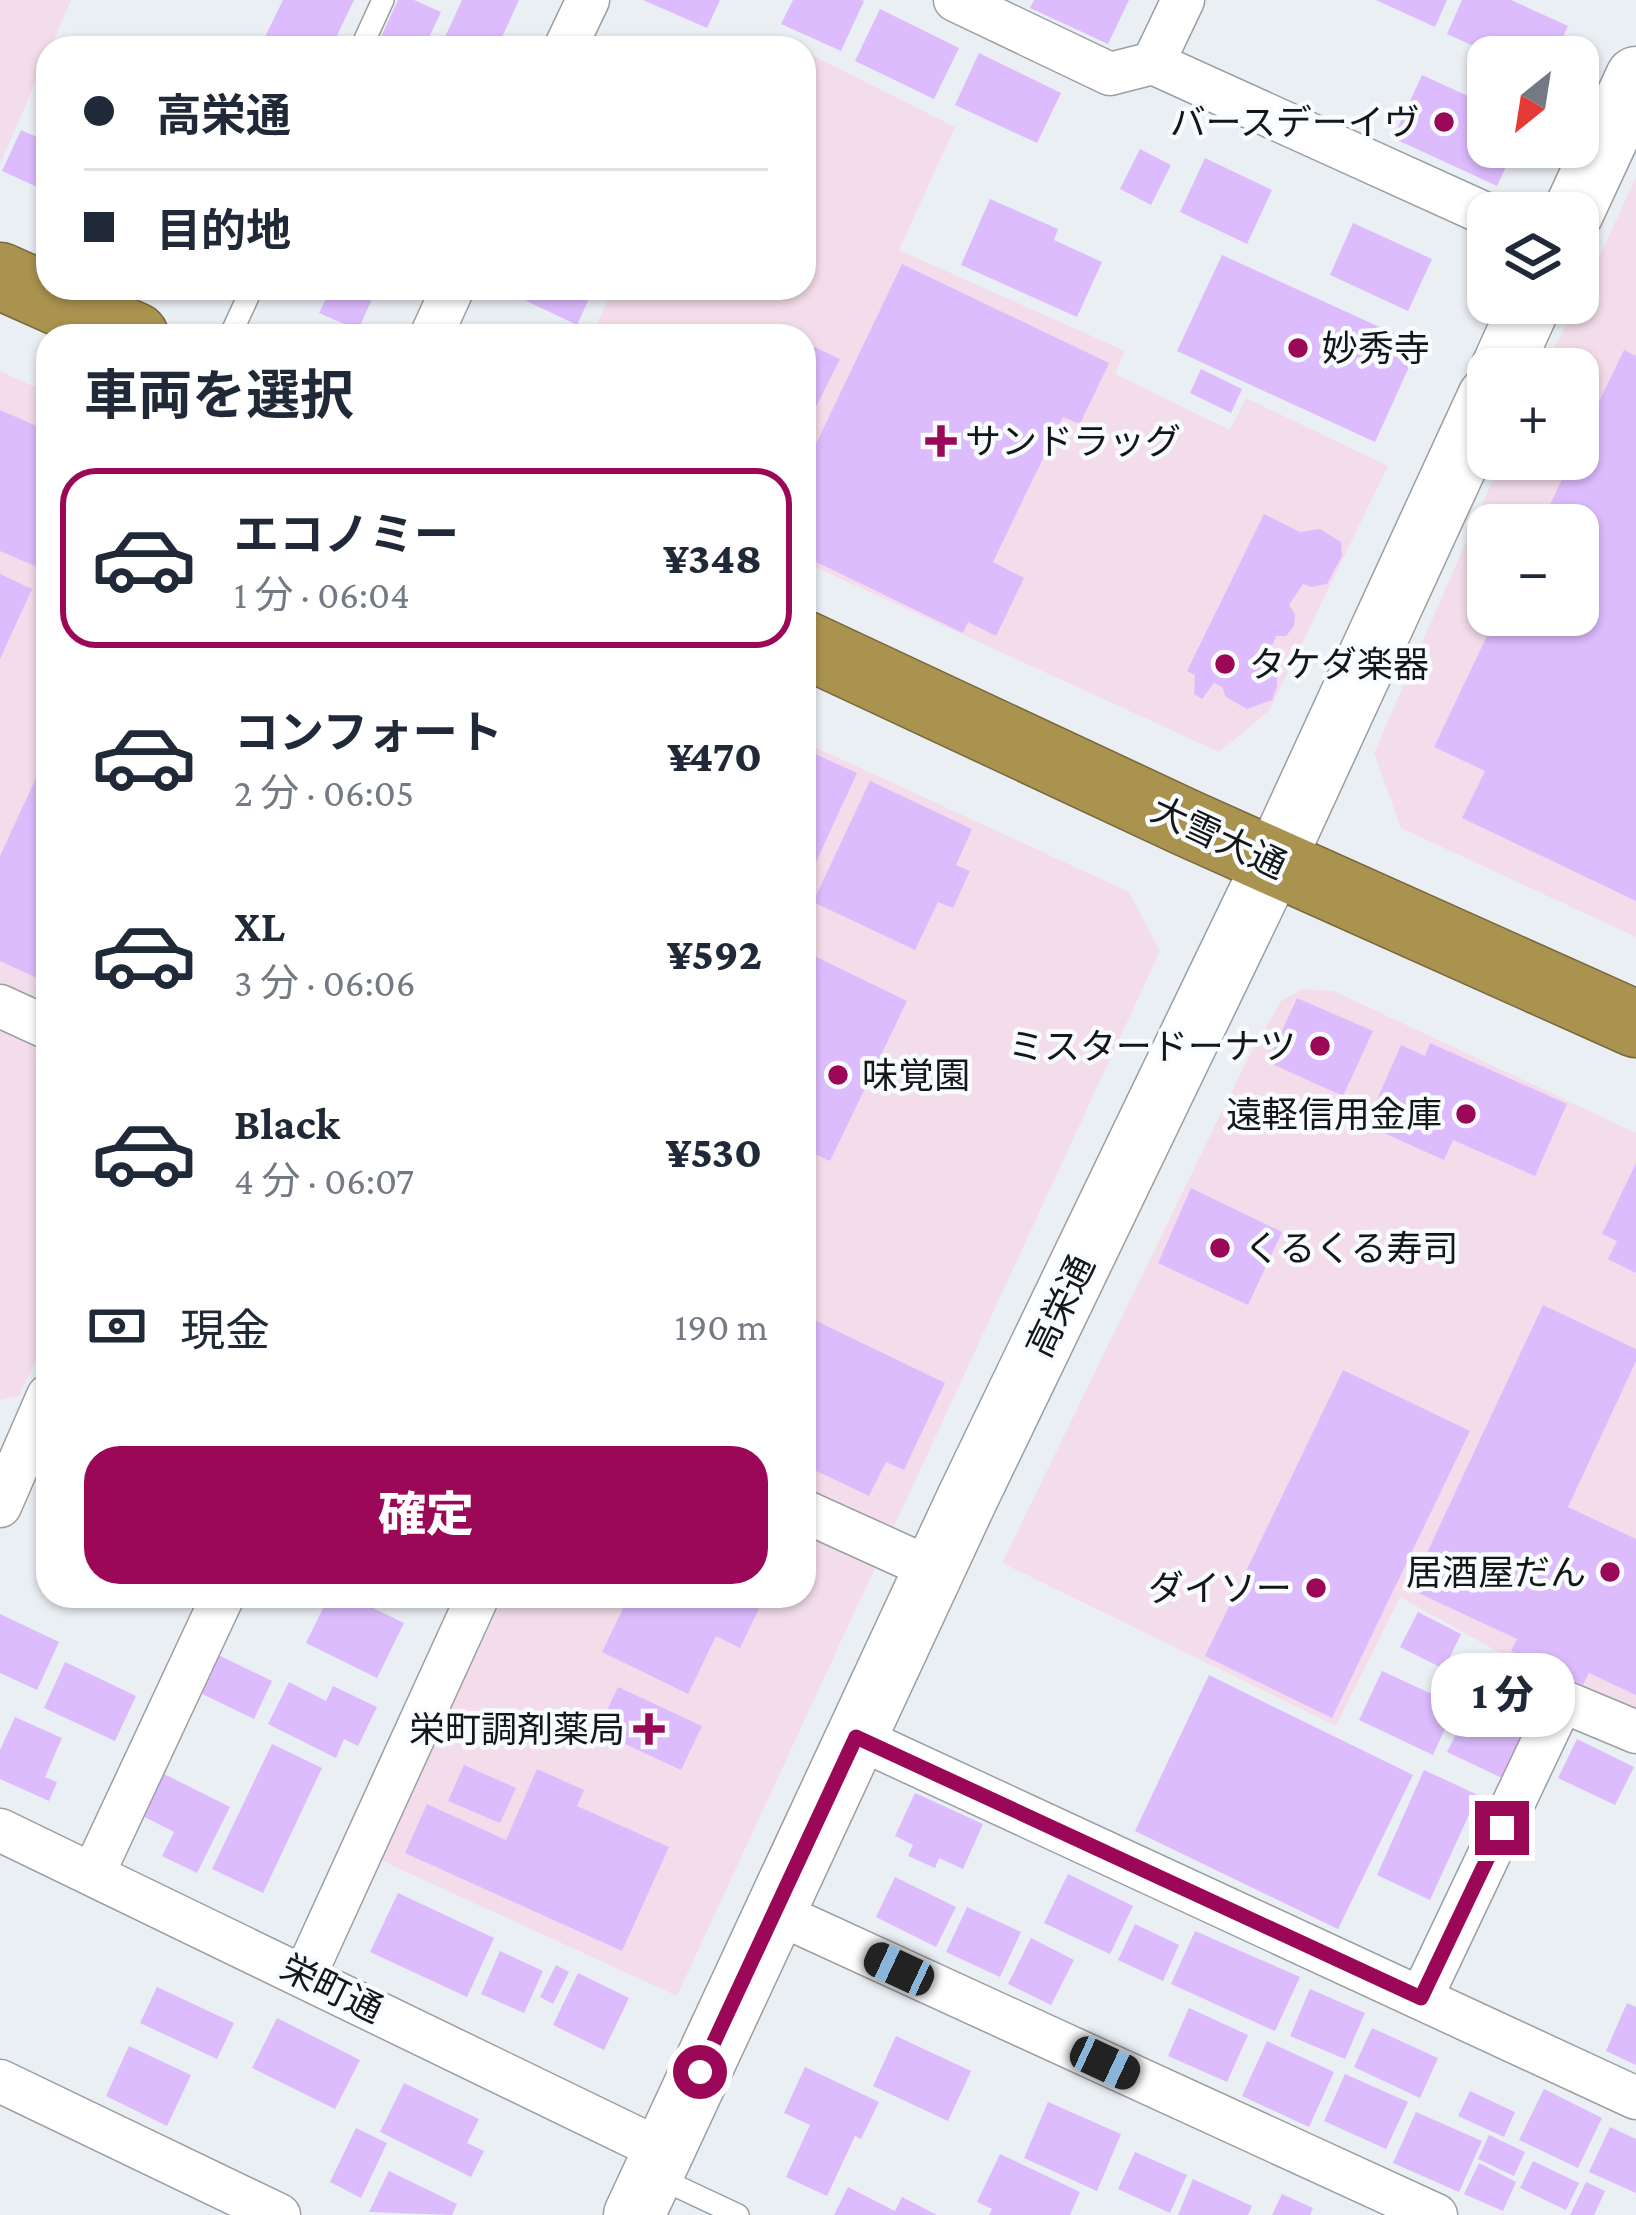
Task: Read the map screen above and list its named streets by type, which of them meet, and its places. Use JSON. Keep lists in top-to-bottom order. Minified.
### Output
{"streets":{"highway":["大雪大通"],"street":["高栄通","栄町通"]},"crossings":[["大雪大通","高栄通"],["高栄通","栄町通"]],"places":{"other":["バースデーイヴ","妙秀寺","タケダ楽器","ミスタードーナツ","味覚園","遠軽信用金庫","くるくる寿司","居酒屋だん","ダイソー"],"health":["サンドラッグ","栄町調剤薬局"]},"north":"bottom left","page":{"map_buttons":["+","−"],"banner":["高栄通","目的地"],"heading":"車両を選択","list":[{"name":"エコノミー","note":"1 分 · 06:04","value":"¥348"},{"name":"コンフォート","note":"2 分 · 06:05","value":"¥470"},{"name":"XL","note":"3 分 · 06:06","value":"¥592"},{"name":"Black","note":"4 分 · 06:07","value":"¥530"}],"pay":["現金","190 m"],"buttons":"確定","bubble":"1 分"}}
